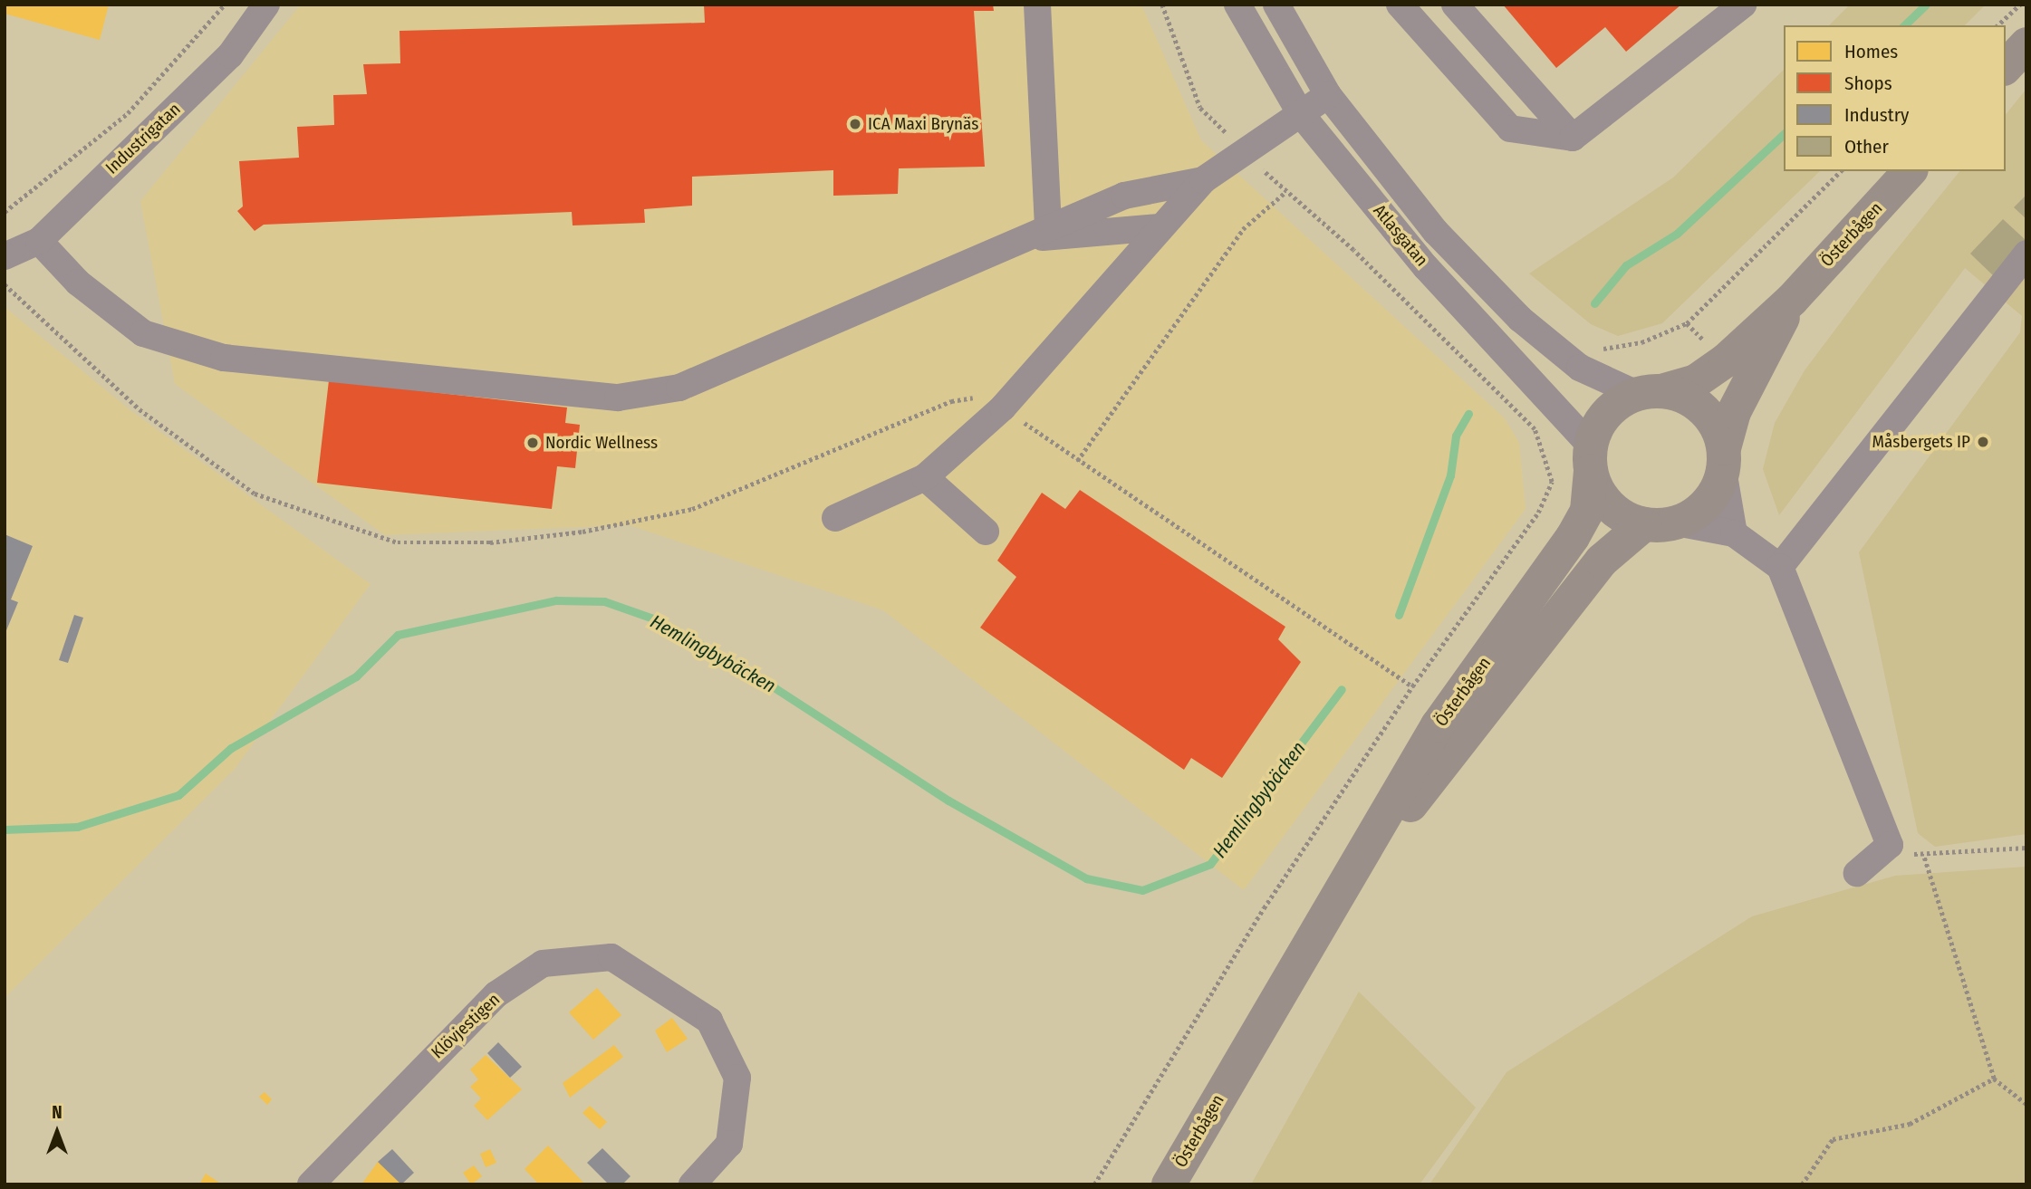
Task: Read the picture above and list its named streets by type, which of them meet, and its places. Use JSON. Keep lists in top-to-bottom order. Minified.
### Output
{"streets":{"main road":["Österbågen"],"street":["Industrigatan","Atlasgatan","Klövjestigen"]},"crossings":[["Österbågen","Atlasgatan"]],"water":["Hemlingbybäcken"],"places":["ICA Maxi Brynäs","Måsbergets IP","Nordic Wellness"],"legend":["Homes","Shops","Industry","Other"],"north":"top"}
